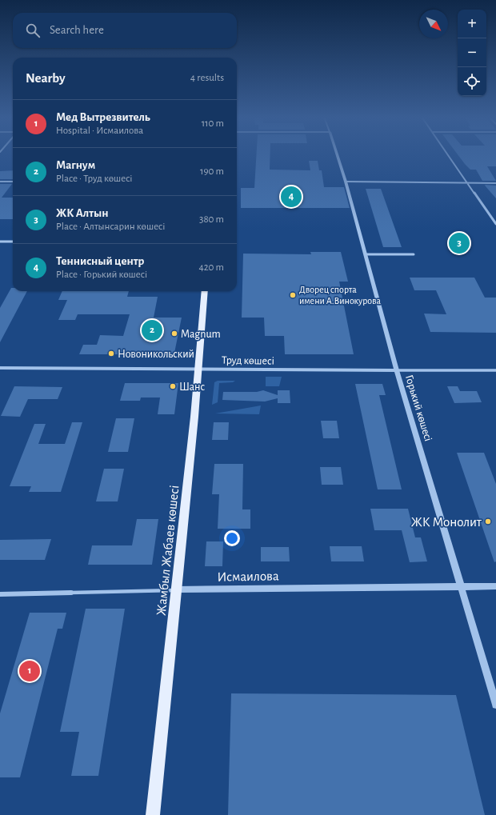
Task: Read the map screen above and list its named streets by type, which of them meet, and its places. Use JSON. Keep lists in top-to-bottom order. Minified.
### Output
{"streets":{"main road":["Жамбыл Жабаев көшесі"],"street":["Труд көшесі","Горький көшесі","Исмаилова"]},"crossings":[["Труд көшесі","Горький көшесі"],["Труд көшесі","Жамбыл Жабаев көшесі"],["Горький көшесі","Исмаилова"],["Жамбыл Жабаев көшесі","Исмаилова"]],"places":["Дворец спорта имени А.Винокурова","Magnum","Новоникольский","Шанс","ЖК Монолит"],"north":"bottom right","page":{"map_buttons":["+","−"],"search":"Search here","heading":["Nearby","4 results"],"list":[{"mark":"1","name":"Мед Вытрезвитель","note":"Hospital · Исмаилова","value":"110 m"},{"mark":"2","name":"Магнум","note":"Place · Труд көшесі","value":"190 m"},{"mark":"3","name":"ЖК Алтын","note":"Place · Алтынсарин көшесі","value":"380 m"},{"mark":"4","name":"Теннисный центр","note":"Place · Горький көшесі","value":"420 m"}],"pins":["4","3","2","1"]}}
